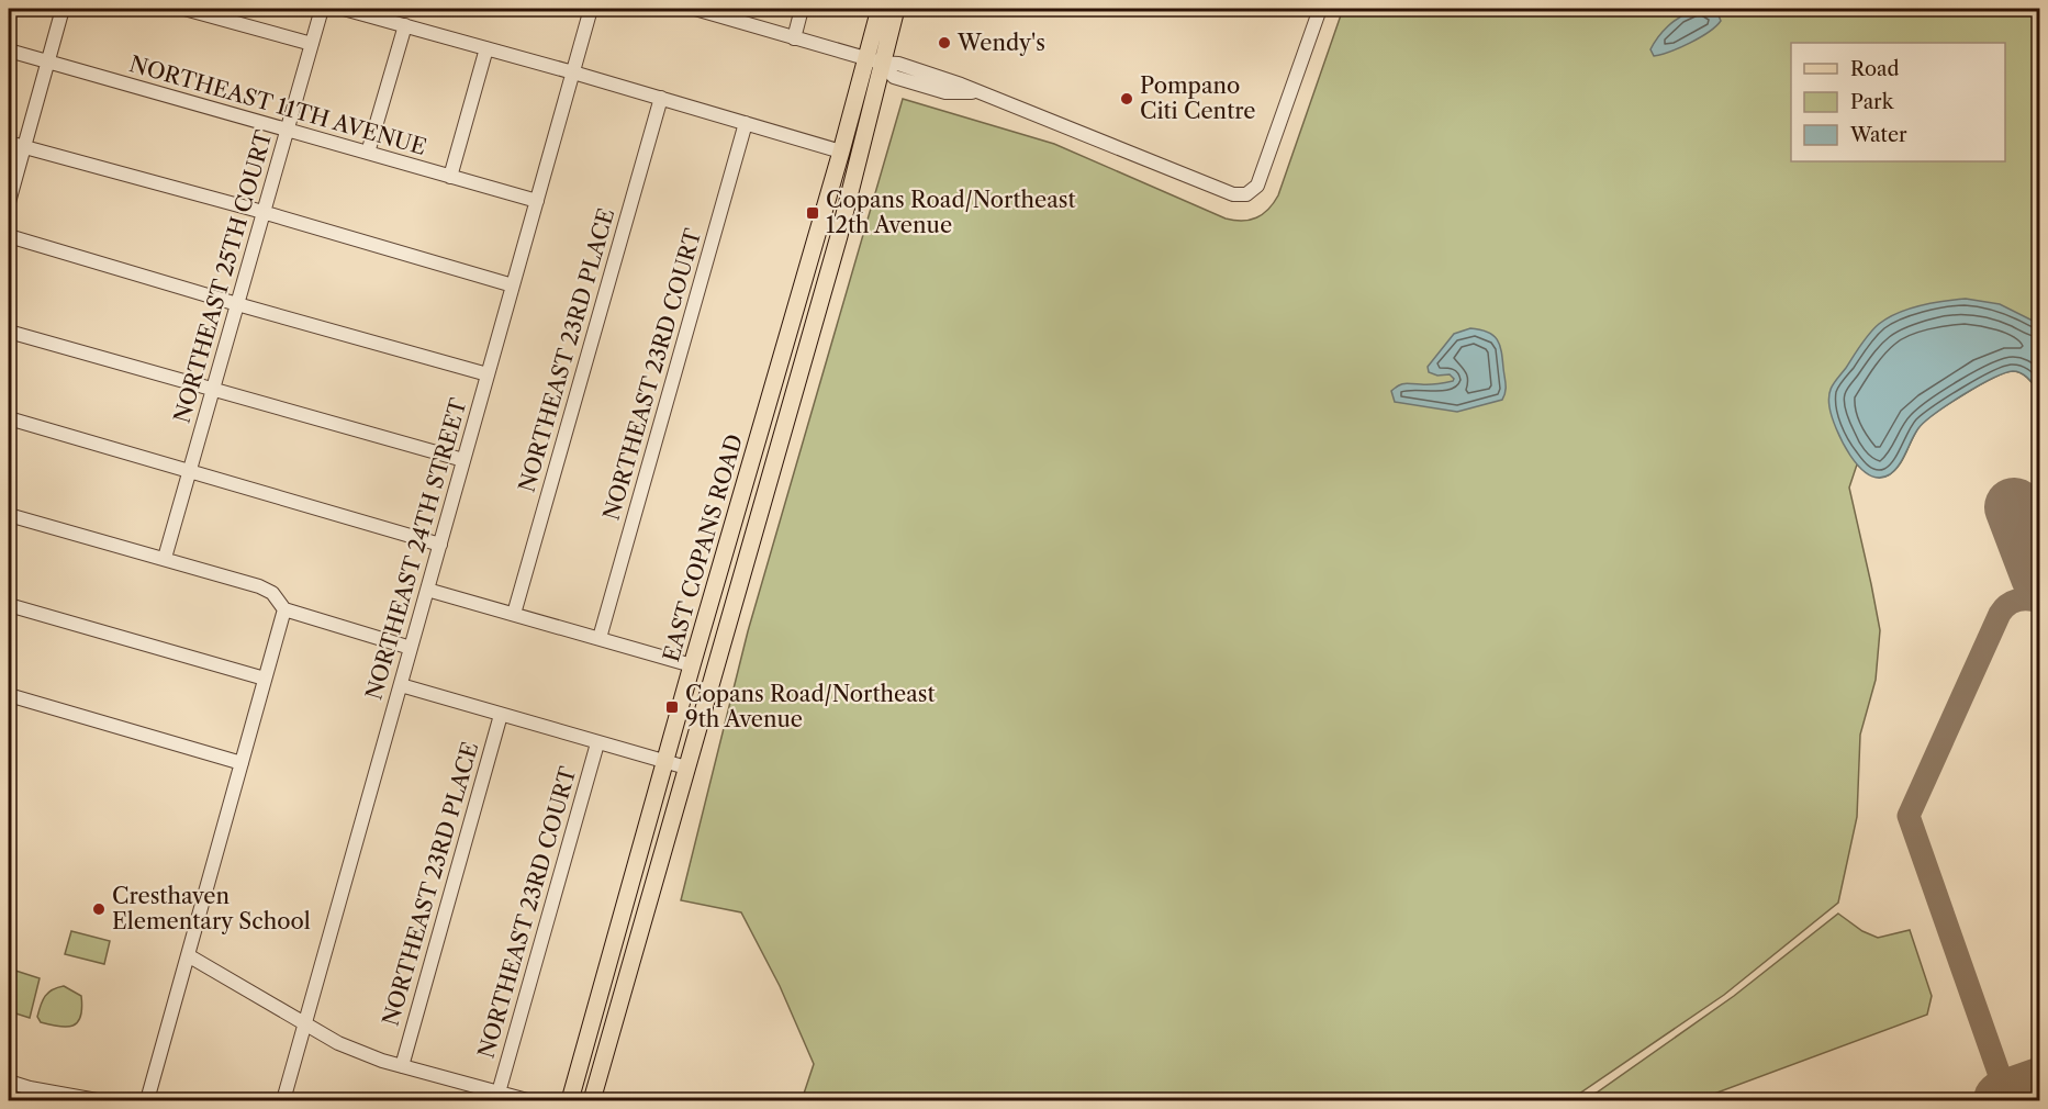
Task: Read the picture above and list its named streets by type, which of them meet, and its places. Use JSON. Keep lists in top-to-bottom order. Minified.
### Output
{"streets":{"main road":["EAST COPANS ROAD"],"street":["NORTHEAST 11TH AVENUE","NORTHEAST 25TH COURT","NORTHEAST 23RD PLACE","NORTHEAST 23RD COURT","NORTHEAST 24TH STREET"]},"crossings":[["NORTHEAST 11TH AVENUE","NORTHEAST 25TH COURT"],["NORTHEAST 11TH AVENUE","NORTHEAST 24TH STREET"]],"places":{"other":["Wendy's","Pompano Citi Centre","Cresthaven Elementary School"],"transit":["Copans Road/Northeast 12th Avenue","Copans Road/Northeast 9th Avenue"]},"legend":["Road","Park","Water"]}
